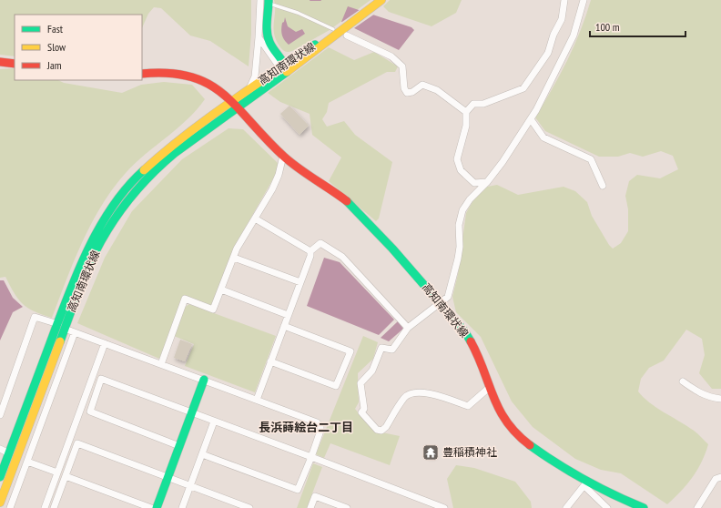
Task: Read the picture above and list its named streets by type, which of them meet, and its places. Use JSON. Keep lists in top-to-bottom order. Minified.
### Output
{"streets":{"main road":["高知南環状線"]},"districts":["長浜蒔絵台二丁目"],"places":{"temple":["豊稲積神社"]},"legend":["Fast","Slow","Jam"],"scale_bar":"100 m"}
